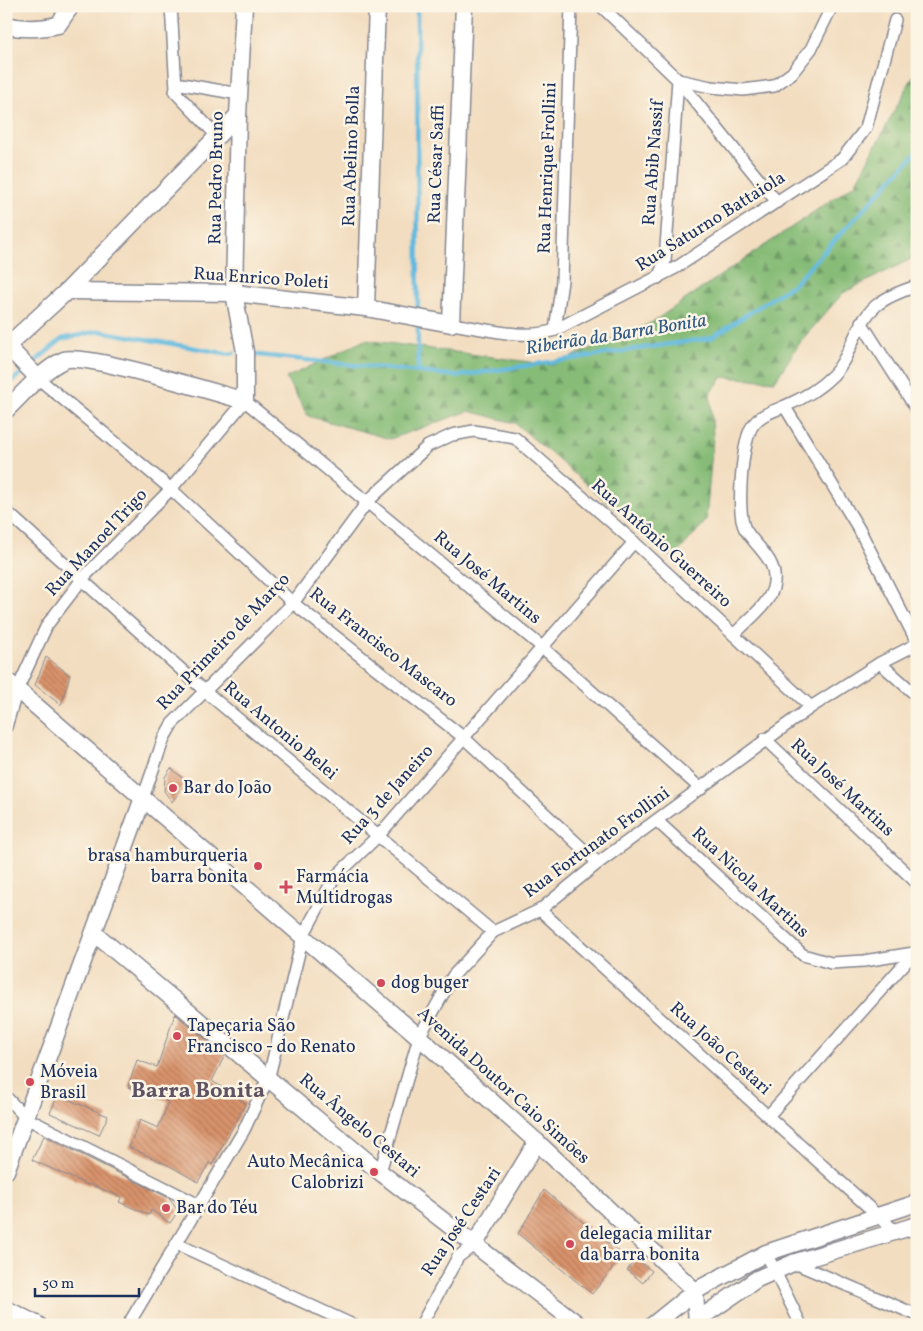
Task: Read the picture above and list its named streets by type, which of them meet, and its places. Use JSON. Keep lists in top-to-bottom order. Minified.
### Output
{"streets":{"street":["Rua Abelino Bolla","Rua Abib Nassif","Rua César Saffi","Rua Henrique Frollini","Rua Pedro Bruno","Rua Saturno Battaiola","Rua Enrico Poleti","Rua Manoel Trigo","Rua Antônio Guerreiro","Rua José Martins","Rua Primeiro de Março","Rua Francisco Mascaro","Rua Antonio Belei","Rua 3 de Janeiro","Rua Fortunato Frollini","Rua Nicola Martins","Rua João Cestari","Avenida Doutor Caio Simões","Rua Ângelo Cestari","Rua José Cestari"]},"crossings":[["Rua Abelino Bolla","Rua Enrico Poleti"],["Rua Abib Nassif","Rua Saturno Battaiola"],["Rua César Saffi","Rua Saturno Battaiola"],["Rua César Saffi","Rua Enrico Poleti"],["Rua Henrique Frollini","Rua Saturno Battaiola"],["Rua Pedro Bruno","Rua Enrico Poleti"],["Rua Pedro Bruno","Rua Manoel Trigo"],["Rua Pedro Bruno","Rua José Martins"],["Rua Saturno Battaiola","Rua Enrico Poleti"],["Rua Manoel Trigo","Rua José Martins"],["Rua Manoel Trigo","Rua Francisco Mascaro"],["Rua Manoel Trigo","Rua Antonio Belei"],["Rua Manoel Trigo","Avenida Doutor Caio Simões"],["Rua Antônio Guerreiro","Rua Primeiro de Março"],["Rua Antônio Guerreiro","Rua 3 de Janeiro"],["Rua Antônio Guerreiro","Rua Fortunato Frollini"],["Rua José Martins","Rua Primeiro de Março"],["Rua José Martins","Rua 3 de Janeiro"],["Rua José Martins","Rua Fortunato Frollini"],["Rua Primeiro de Março","Rua Francisco Mascaro"],["Rua Primeiro de Março","Rua Antonio Belei"],["Rua Primeiro de Março","Avenida Doutor Caio Simões"],["Rua Primeiro de Março","Rua Ângelo Cestari"],["Rua Francisco Mascaro","Rua 3 de Janeiro"],["Rua Francisco Mascaro","Rua Fortunato Frollini"],["Rua Antonio Belei","Rua 3 de Janeiro"],["Rua Antonio Belei","Rua Fortunato Frollini"],["Rua 3 de Janeiro","Avenida Doutor Caio Simões"],["Rua 3 de Janeiro","Rua Ângelo Cestari"],["Rua Fortunato Frollini","Rua Nicola Martins"],["Rua Fortunato Frollini","Rua João Cestari"],["Rua Fortunato Frollini","Avenida Doutor Caio Simões"],["Rua Fortunato Frollini","Rua Ângelo Cestari"],["Avenida Doutor Caio Simões","Rua José Cestari"],["Rua Ângelo Cestari","Rua José Cestari"]],"districts":["Barra Bonita"],"water":["Ribeirão da Barra Bonita"],"places":{"other":["Bar do João","brasa hamburqueria barra bonita","dog buger","Tapeçaria São Francisco - do Renato","Móveia Brasil","Auto Mecânica Calobrizi","Bar do Téu","delegacia militar da barra bonita"],"health":["Farmácia Multidrogas"]},"scale_bar":"50 m"}
